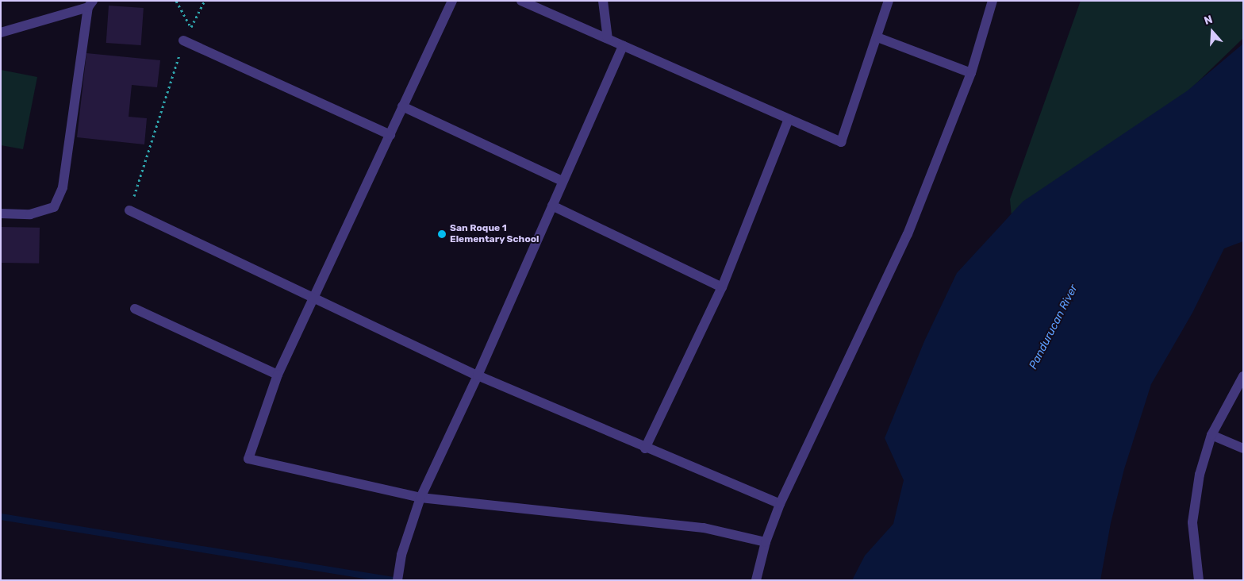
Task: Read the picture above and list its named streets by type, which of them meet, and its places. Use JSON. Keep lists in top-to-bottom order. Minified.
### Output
{"water":["Pandurucan River"],"places":["San Roque 1 Elementary School"],"north":"top"}
